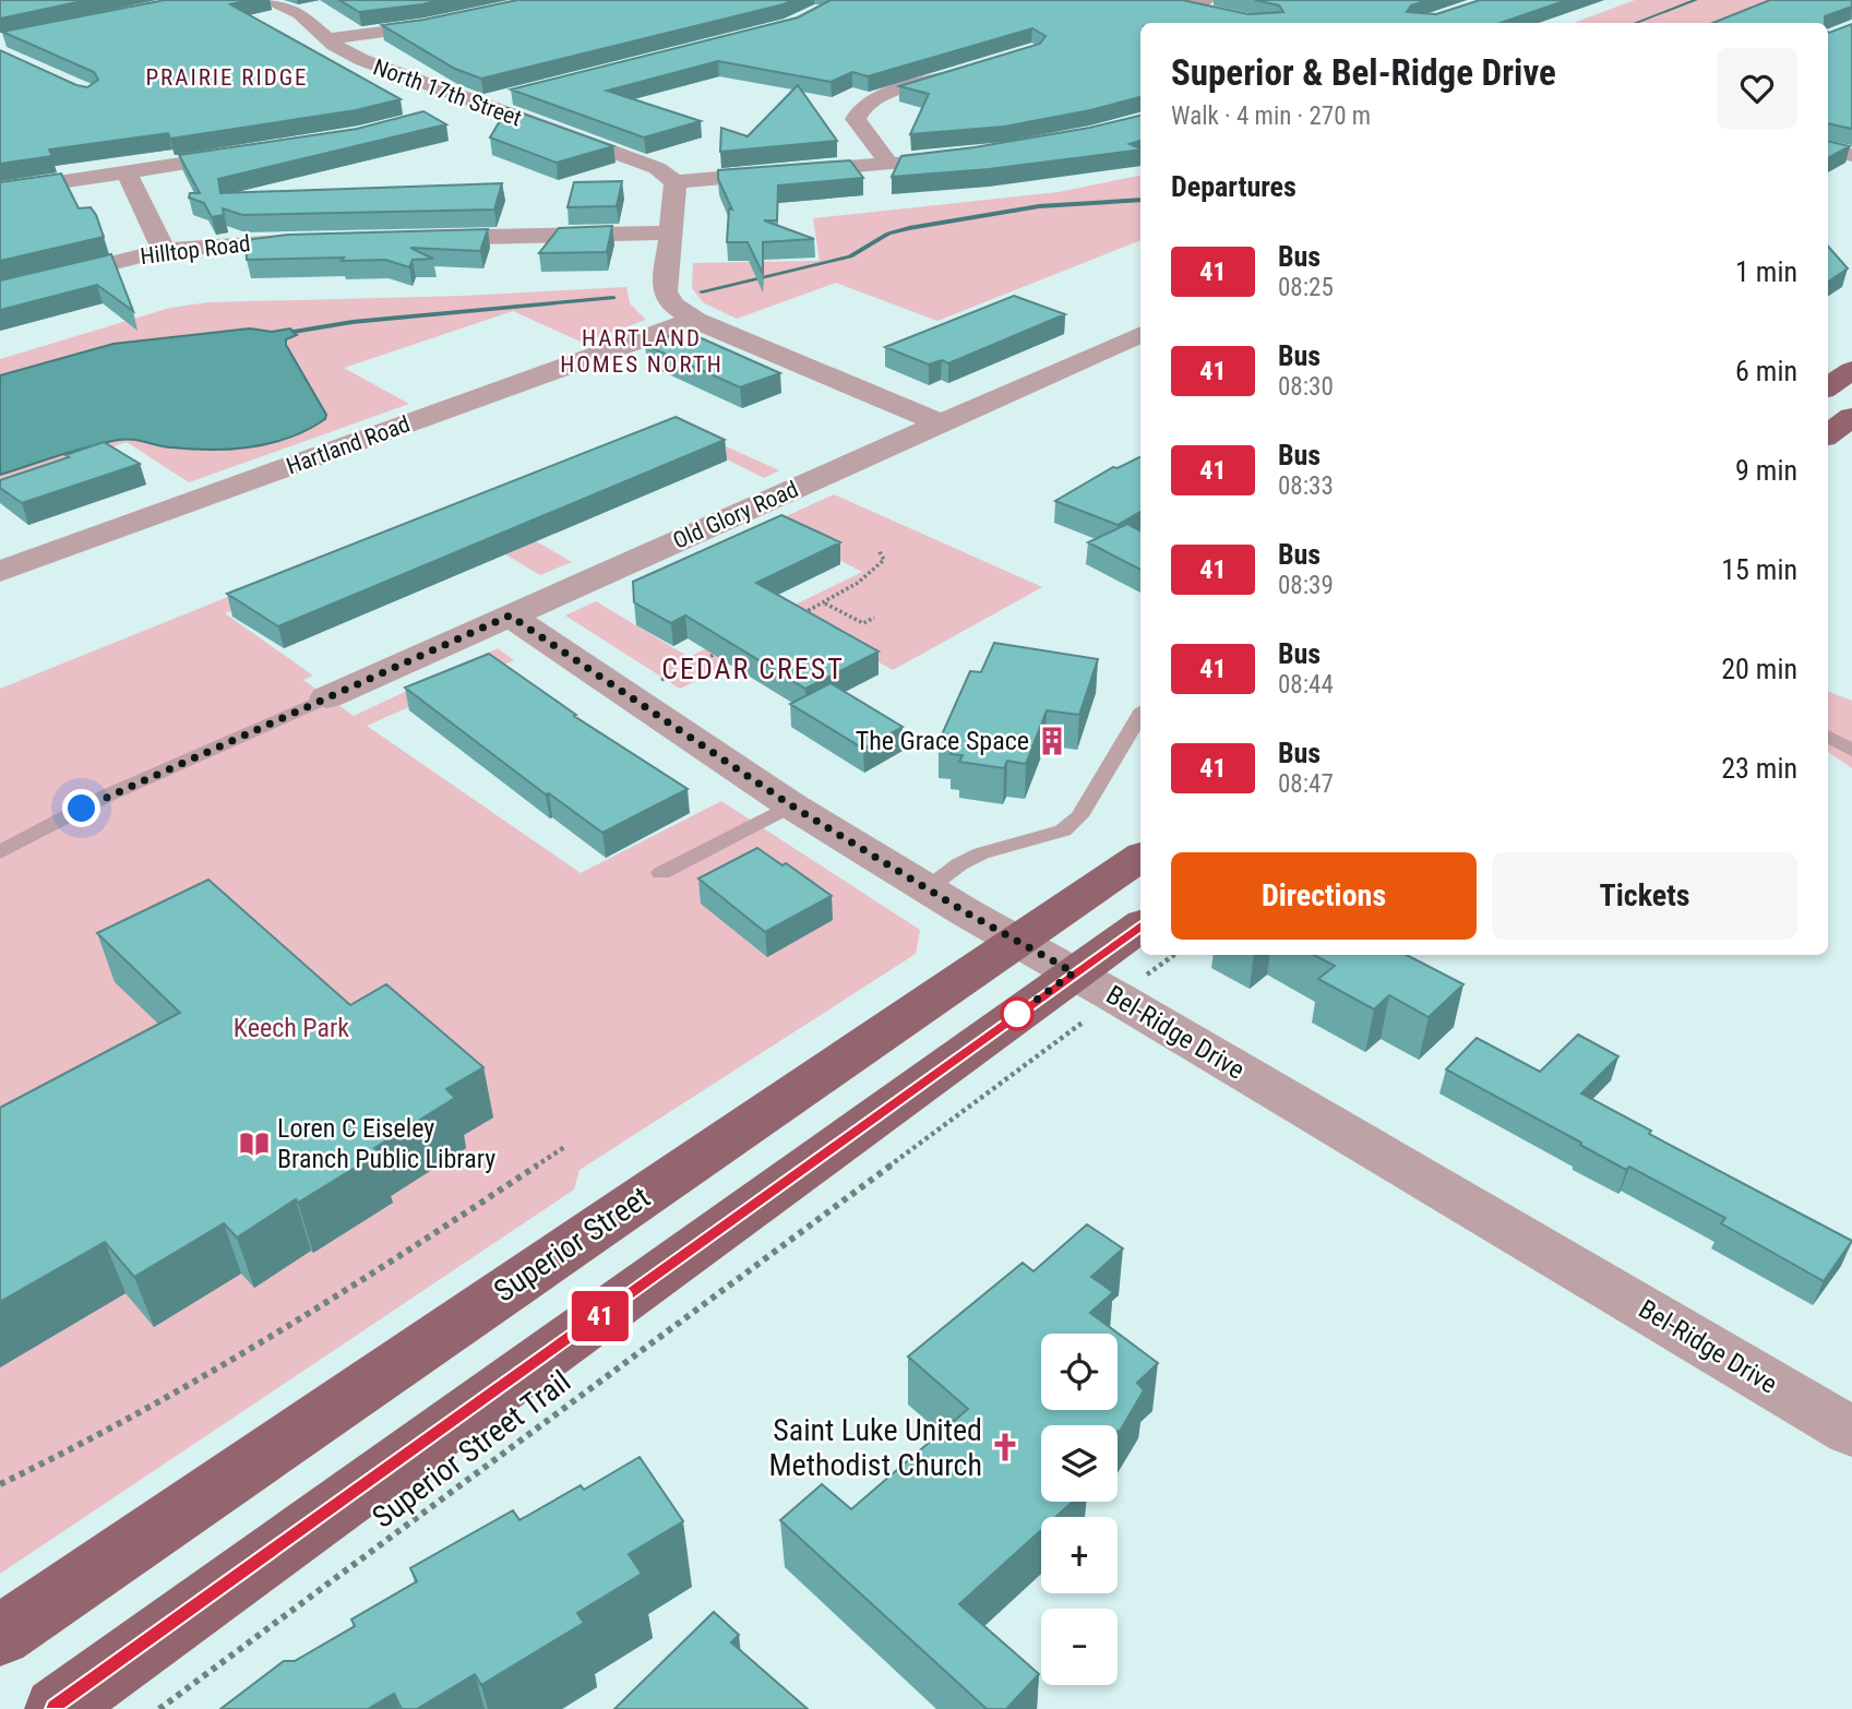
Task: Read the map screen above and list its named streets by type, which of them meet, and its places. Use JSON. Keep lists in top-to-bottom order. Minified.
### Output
{"streets":{"main road":["Superior Street"],"street":["North 17th Street","Hilltop Road","Hartland Road","Old Glory Road","Bel-Ridge Drive"],"path":["Superior Street Trail"]},"crossings":[["Old Glory Road","Bel-Ridge Drive"],["Bel-Ridge Drive","Superior Street"],["Bel-Ridge Drive","Superior Street Trail"]],"districts":["PRAIRIE RIDGE","HARTLAND HOMES NORTH","CEDAR CREST"],"parks":["Keech Park"],"places":{"building":["The Grace Space"],"library":["Loren C Eiseley Branch Public Library"],"church":["Saint Luke United Methodist Church"]},"lines":["bus line 41"],"page":{"on_map":"41","heading":[["Superior & Bel‐Ridge Drive","Walk · 4 min · 270 m"],"Departures"],"list":[{"mark":"41","name":"Bus","note":"08:25","value":"1 min"},{"mark":"41","name":"Bus","note":"08:30","value":"6 min"},{"mark":"41","name":"Bus","note":"08:33","value":"9 min"},{"mark":"41","name":"Bus","note":"08:39","value":"15 min"},{"mark":"41","name":"Bus","note":"08:44","value":"20 min"},{"mark":"41","name":"Bus","note":"08:47","value":"23 min"}],"buttons":["Directions","Tickets"],"map_buttons":["+","−"]}}
